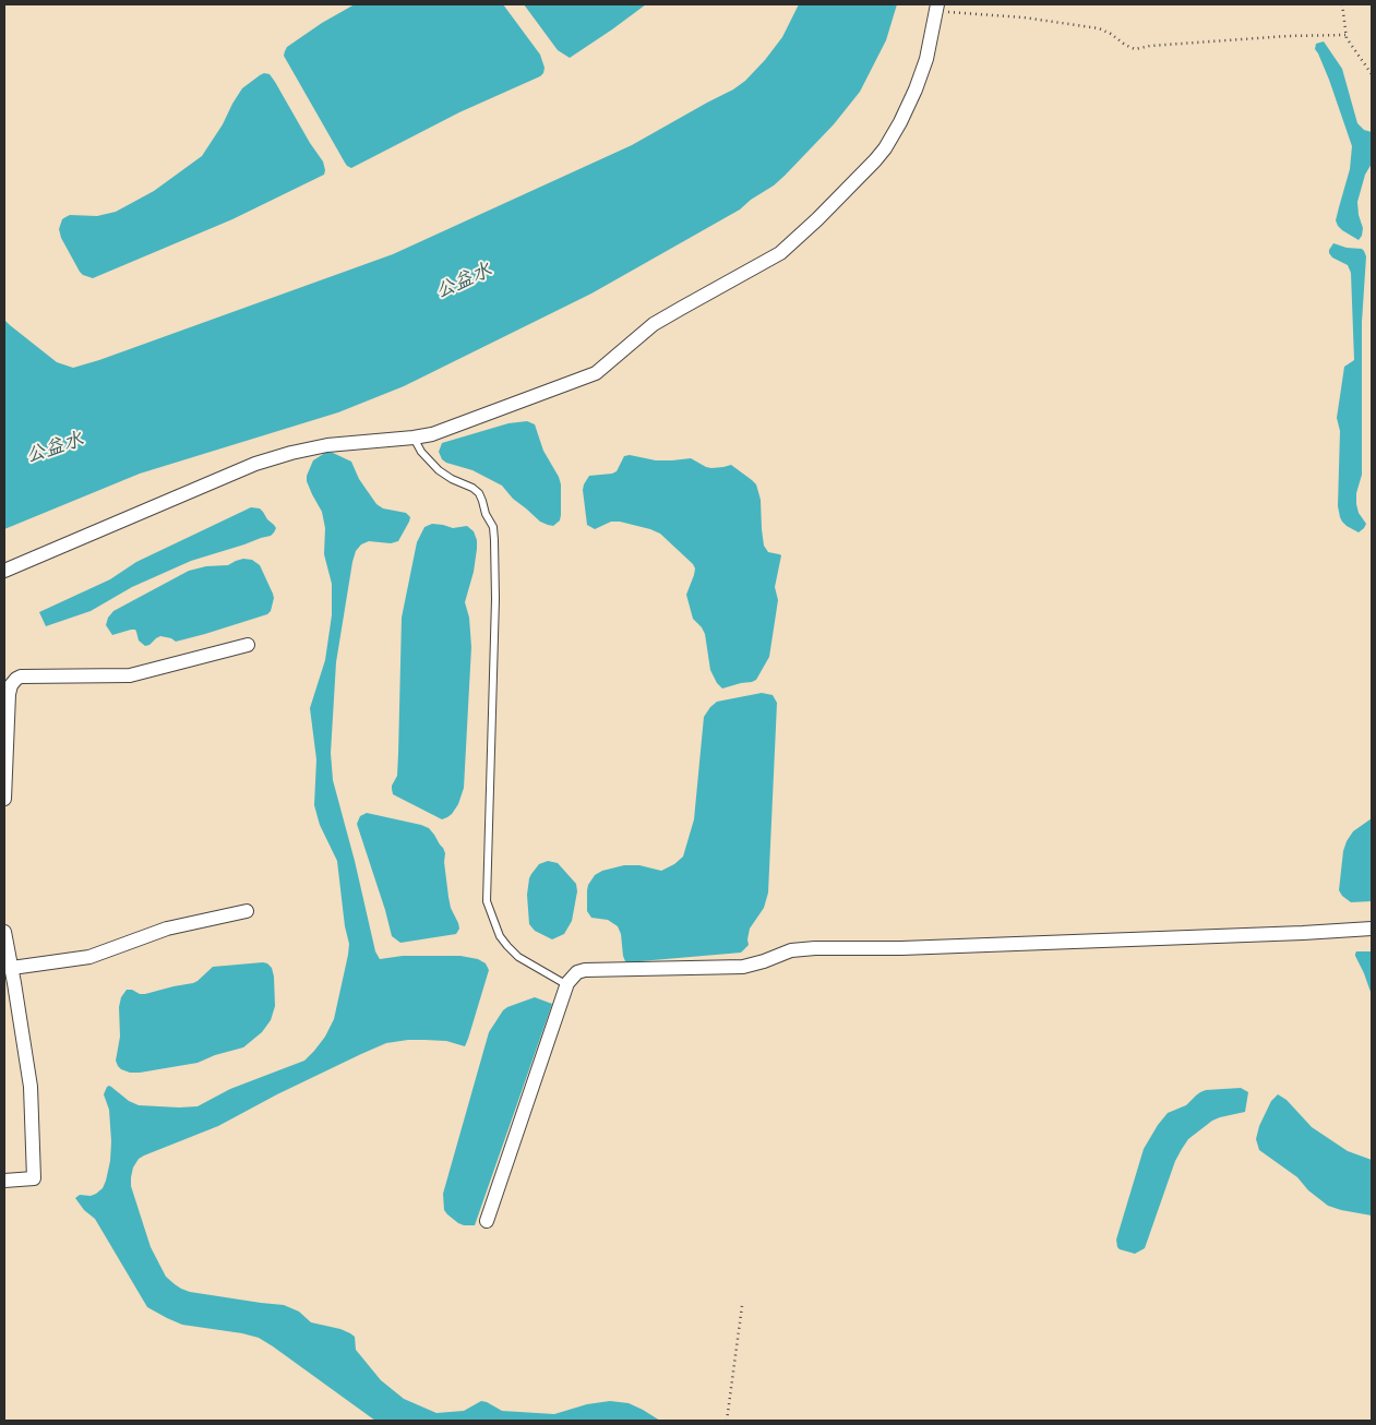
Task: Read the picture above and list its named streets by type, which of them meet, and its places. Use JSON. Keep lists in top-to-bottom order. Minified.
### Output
{"water":["公益水"]}
